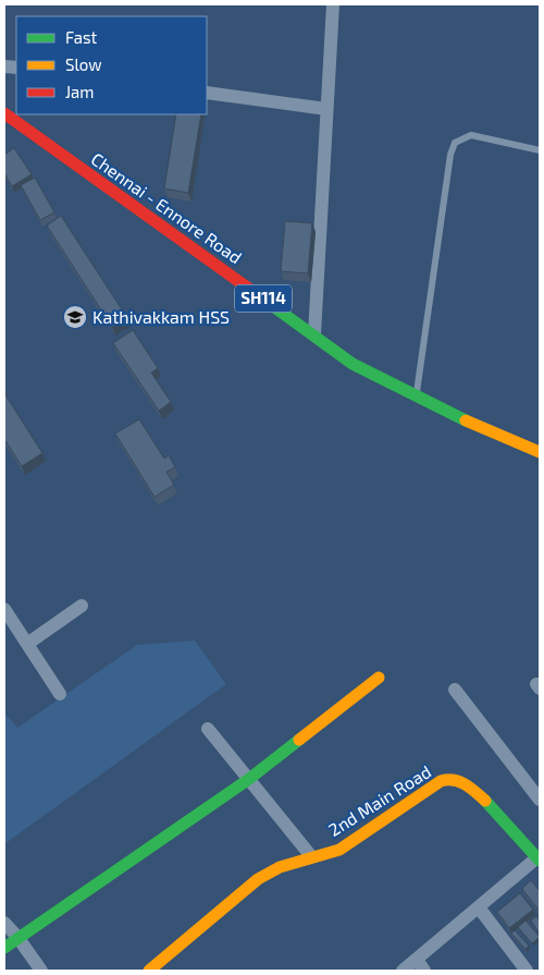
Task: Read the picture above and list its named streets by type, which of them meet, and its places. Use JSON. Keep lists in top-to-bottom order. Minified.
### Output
{"streets":{"street":["Chennai - Ennore Road","SH114","2nd Main Road"]},"places":{"school or university":["Kathivakkam HSS"]},"legend":["Fast","Slow","Jam"]}
